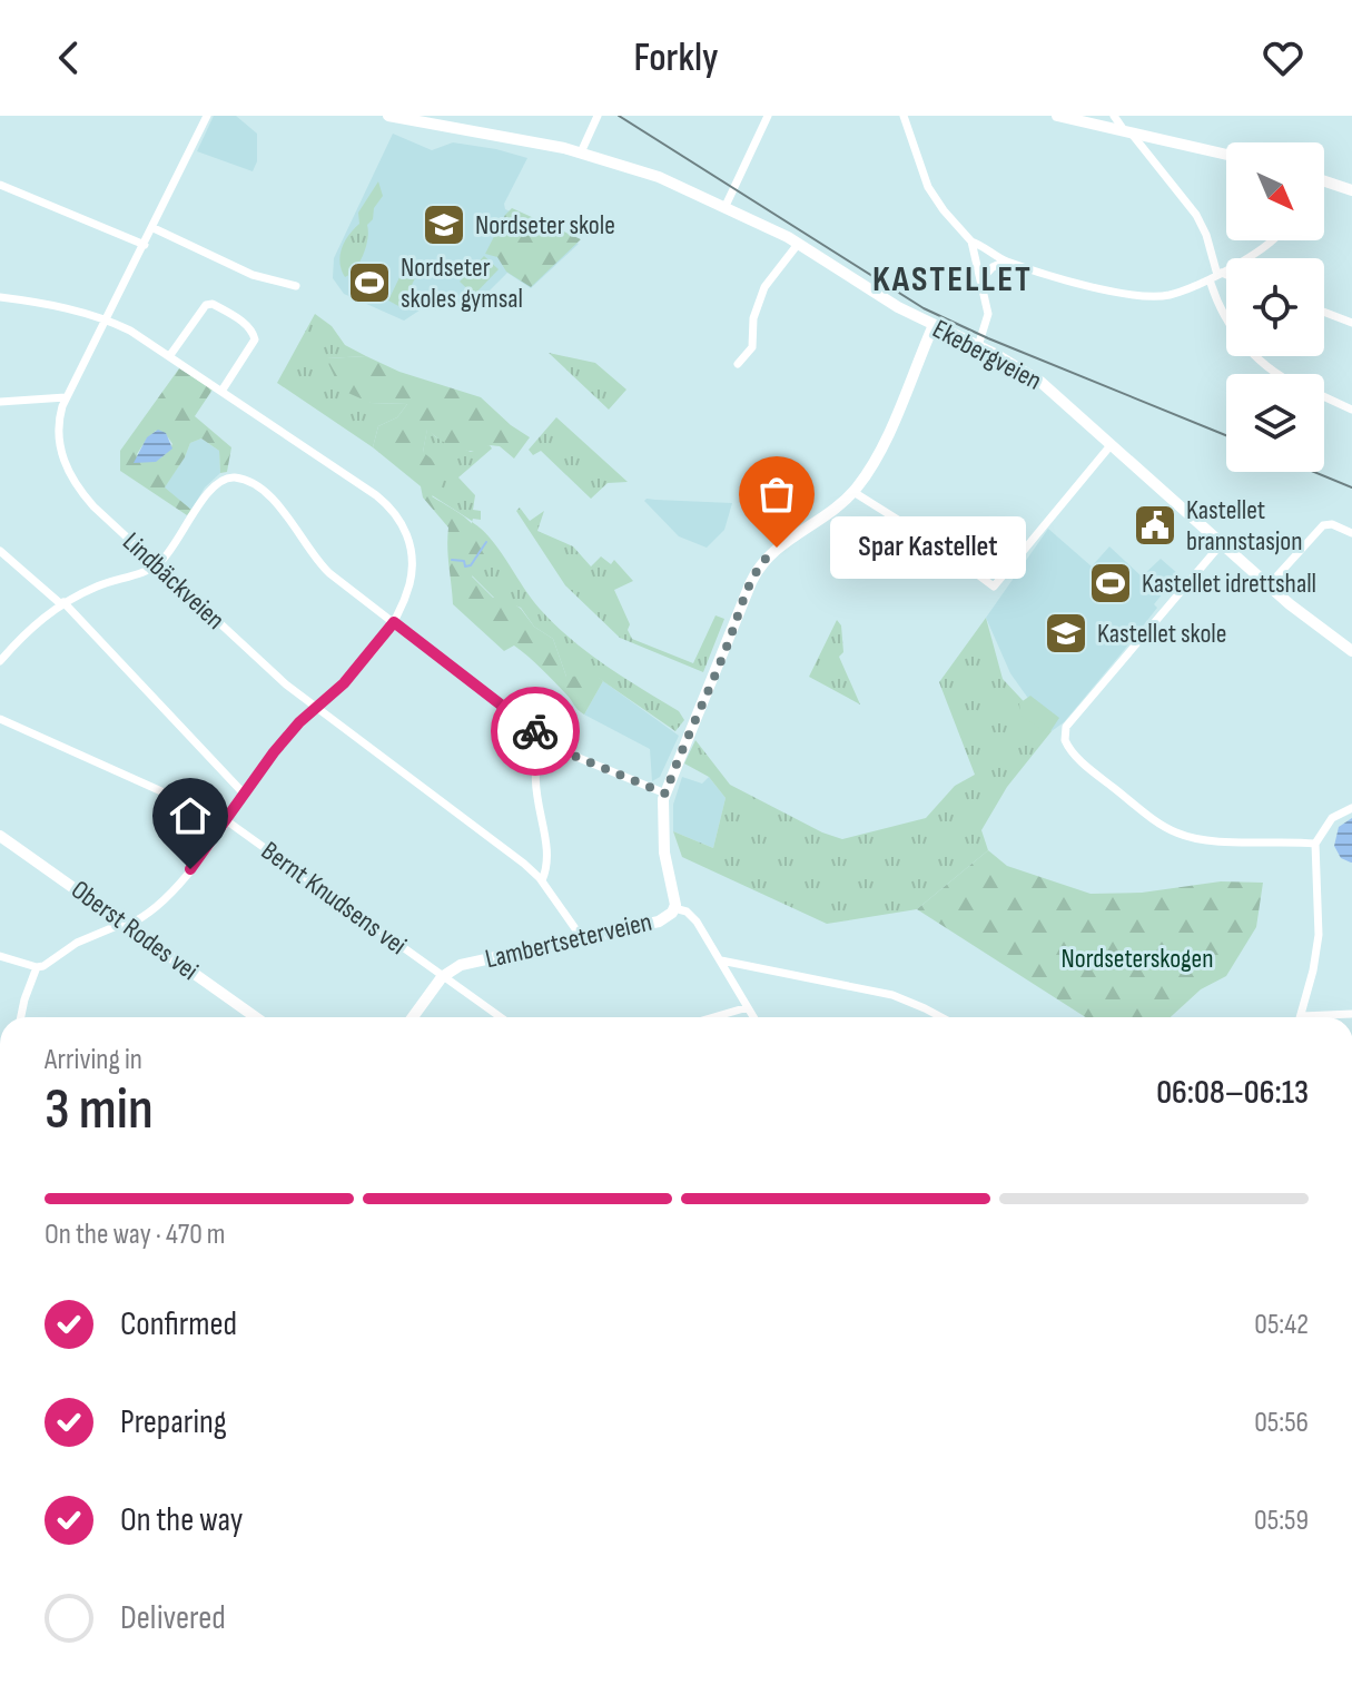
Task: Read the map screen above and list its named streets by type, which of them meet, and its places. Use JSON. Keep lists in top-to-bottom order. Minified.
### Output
{"streets":{"main road":["Ekebergveien","Oberst Rodes vei","Lambertseterveien"],"street":["Lindbäckveien","Bernt Knudsens vei"]},"crossings":[["Ekebergveien","Lambertseterveien"],["Lindbäckveien","Lambertseterveien"],["Bernt Knudsens vei","Lambertseterveien"]],"districts":["KASTELLET"],"parks":["Nordseterskogen"],"places":{"school or university":["Nordseter skole","Kastellet skole"],"sports":["Nordseter skoles gymsal","Kastellet idrettshall"],"public building":["Kastellet brannstasjon"],"other":["Spar Kastellet"]},"north":"bottom right","page":{"header":"Forkly","bubble":"Spar Kastellet","heading":["3 min","Arriving in","06:08–06:13"],"bar":"On the way · 470 m","list":[["Confirmed","05:42"],["Preparing","05:56"],["On the way","05:59"],"Delivered"]}}
